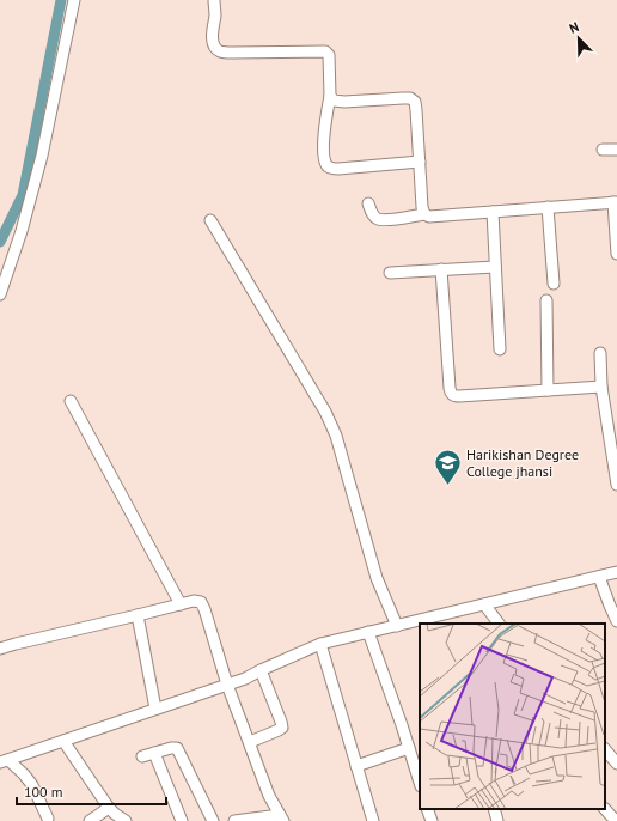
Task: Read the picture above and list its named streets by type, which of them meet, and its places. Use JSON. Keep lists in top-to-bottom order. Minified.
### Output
{"places":{"school or university":["Harikishan Degree College jhansi"]},"scale_bar":"100 m","north":"top left"}
